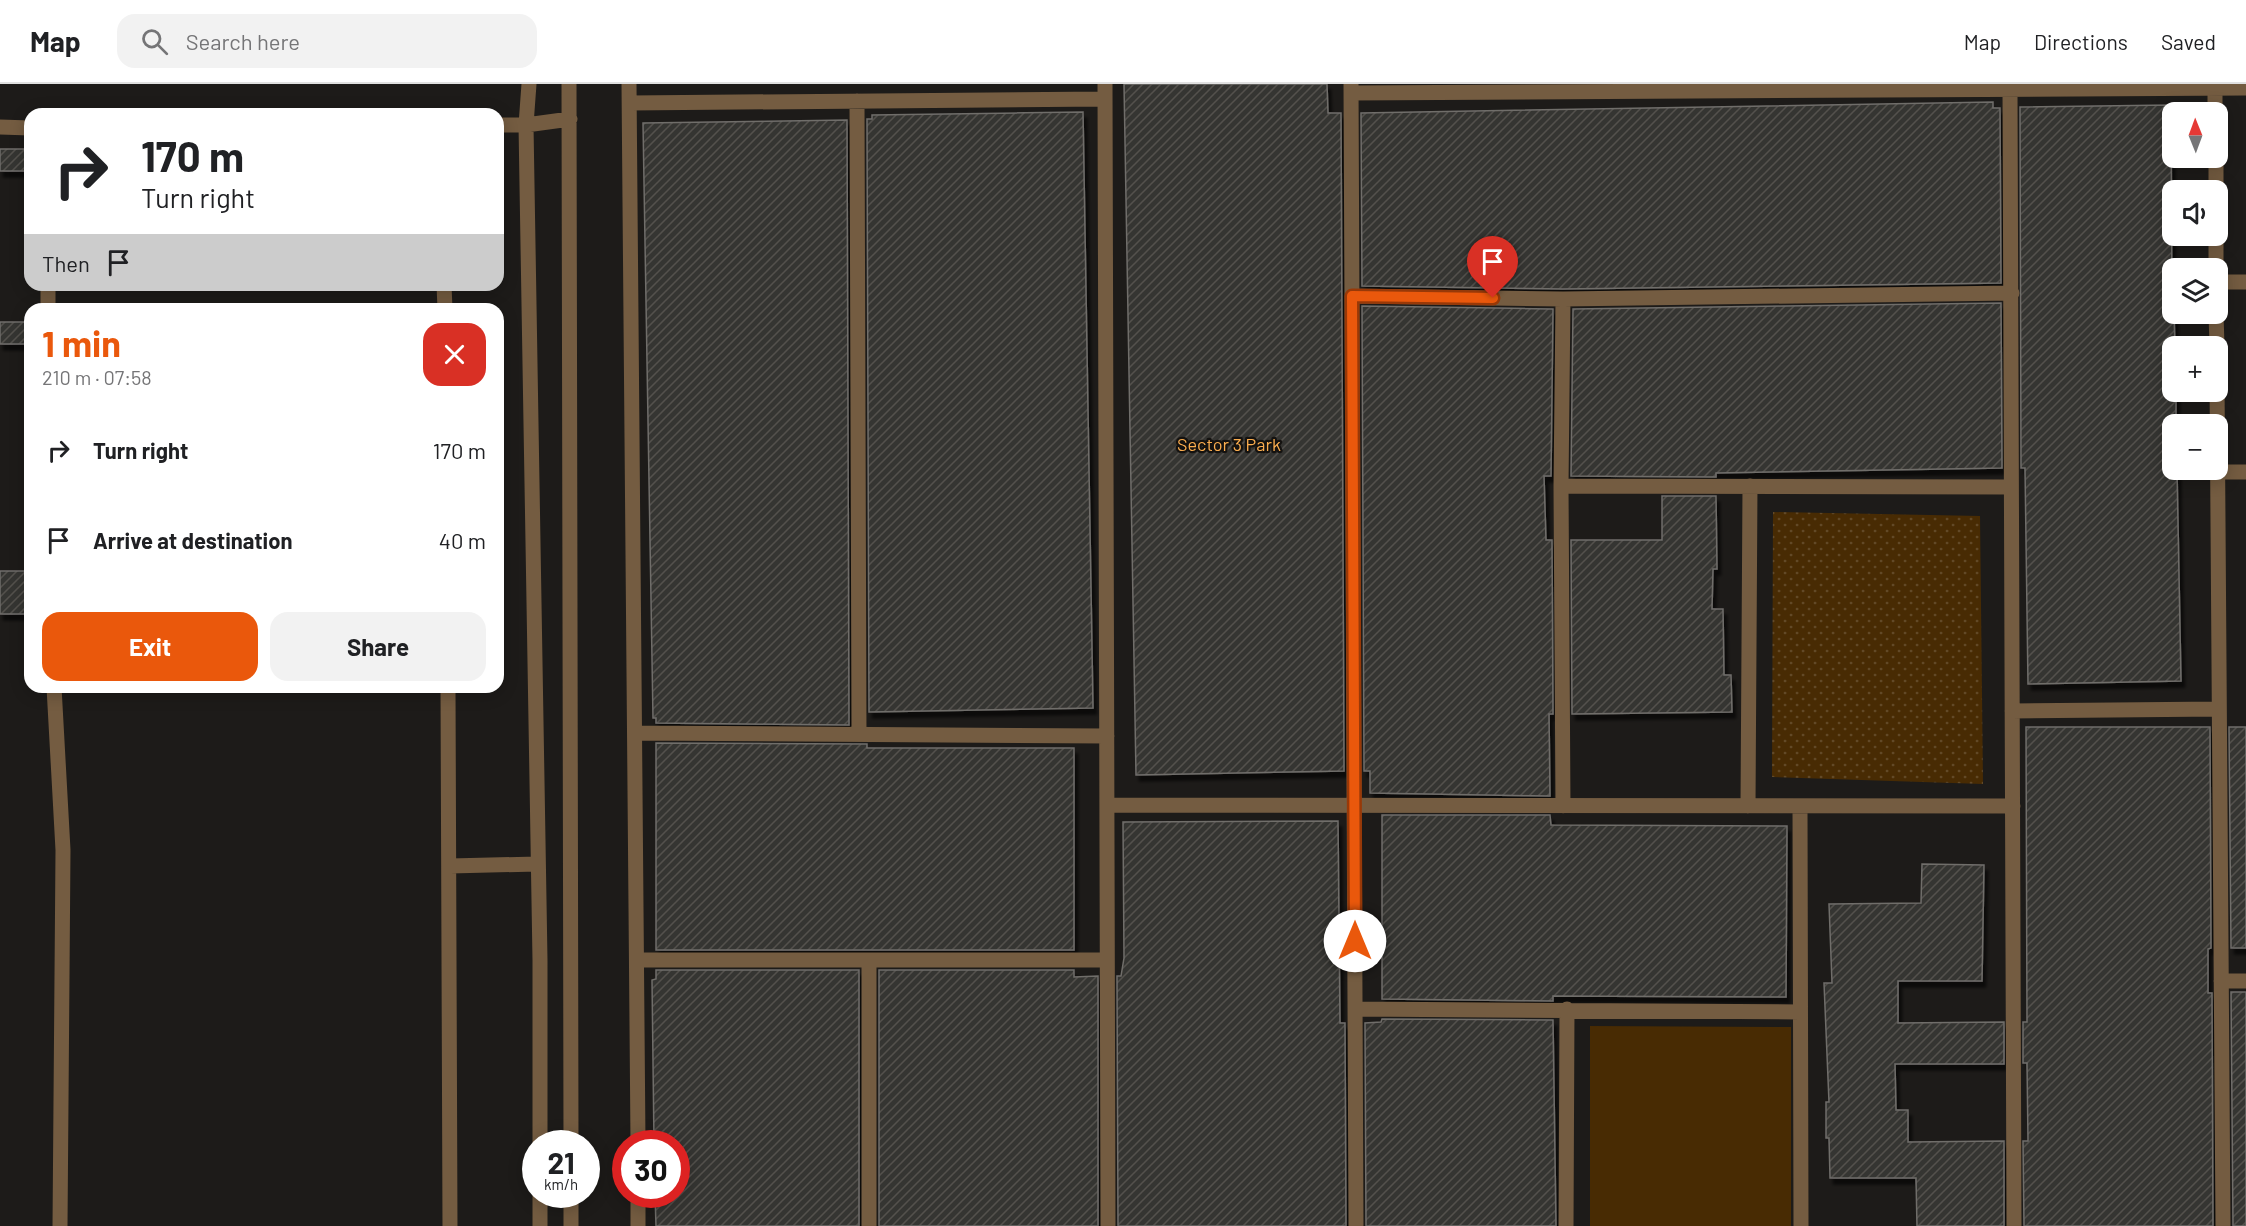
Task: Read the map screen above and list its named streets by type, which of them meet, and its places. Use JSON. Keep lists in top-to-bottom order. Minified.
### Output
{"parks":["Sector 3 Park"],"north":"top","page":{"header":"Map","search":"Search here","nav":["Map","Directions","Saved"],"map_buttons":["+","−"],"turn":["170 m","Turn right"],"then":"Then","heading":["1 min","210 m · 07:58"],"list":[{"name":"Turn right","value":"170 m"},{"name":"Arrive at destination","value":"40 m"}],"buttons":["Exit","Share"],"speed":"21 km/h","limit":"30"}}
